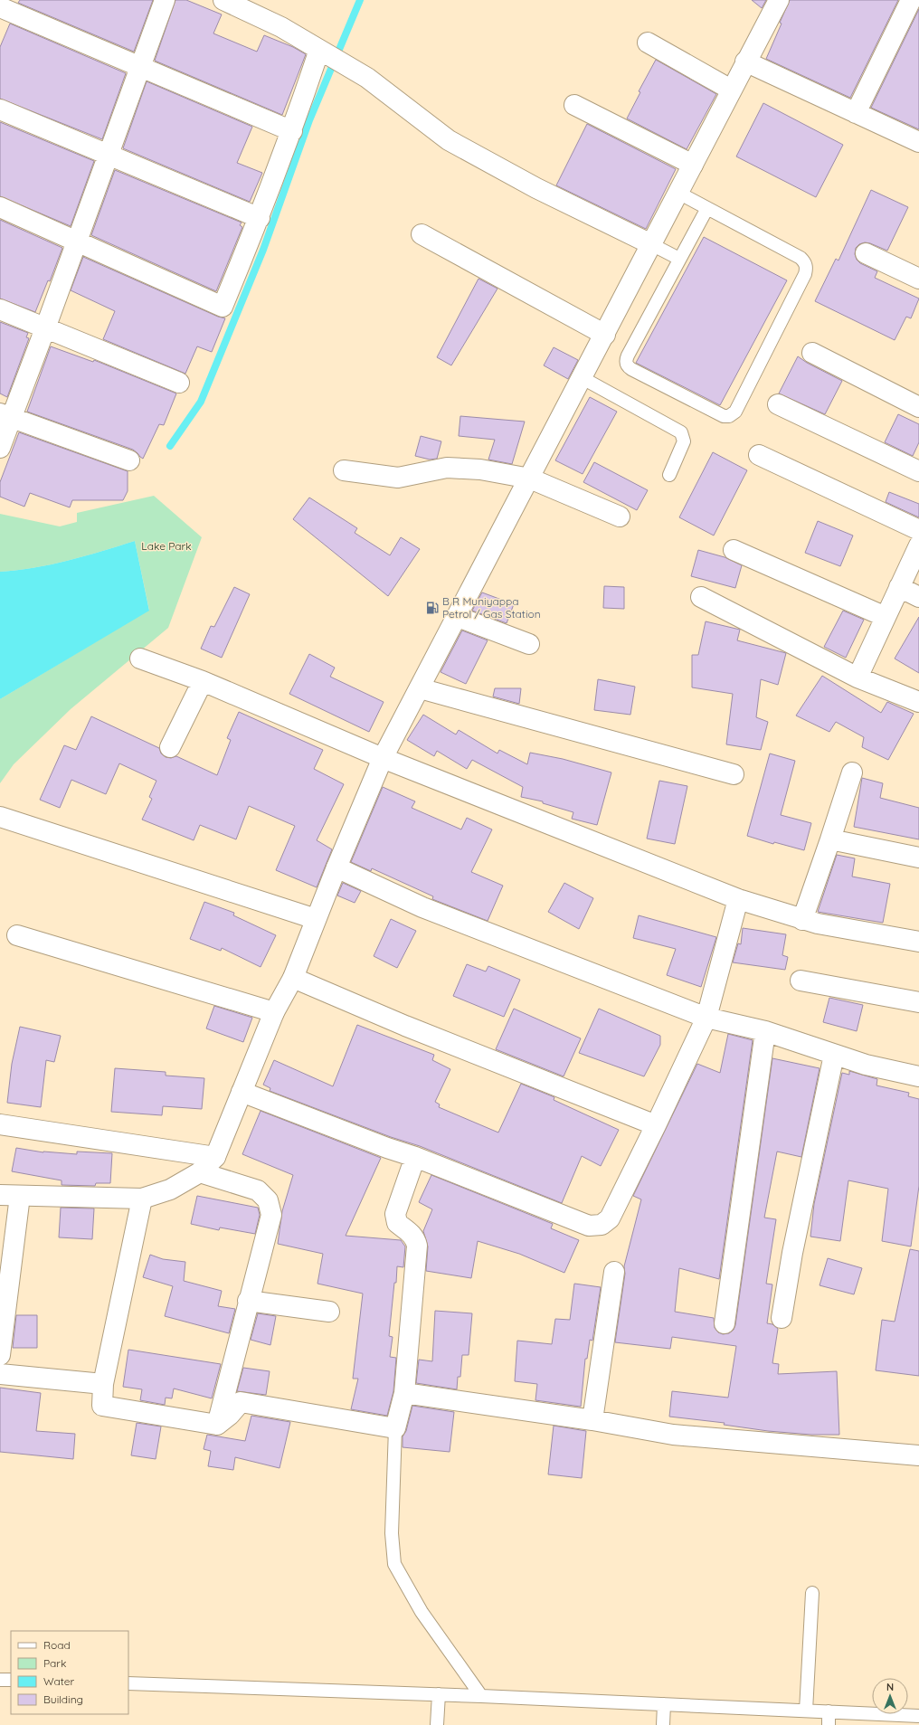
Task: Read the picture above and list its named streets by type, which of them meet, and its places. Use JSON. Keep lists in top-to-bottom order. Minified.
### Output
{"parks":["Lake Park"],"places":{"fuel station":["B R Muniyappa Petrol / Gas Station"]},"legend":["Road","Park","Water","Building"],"north":"top"}
